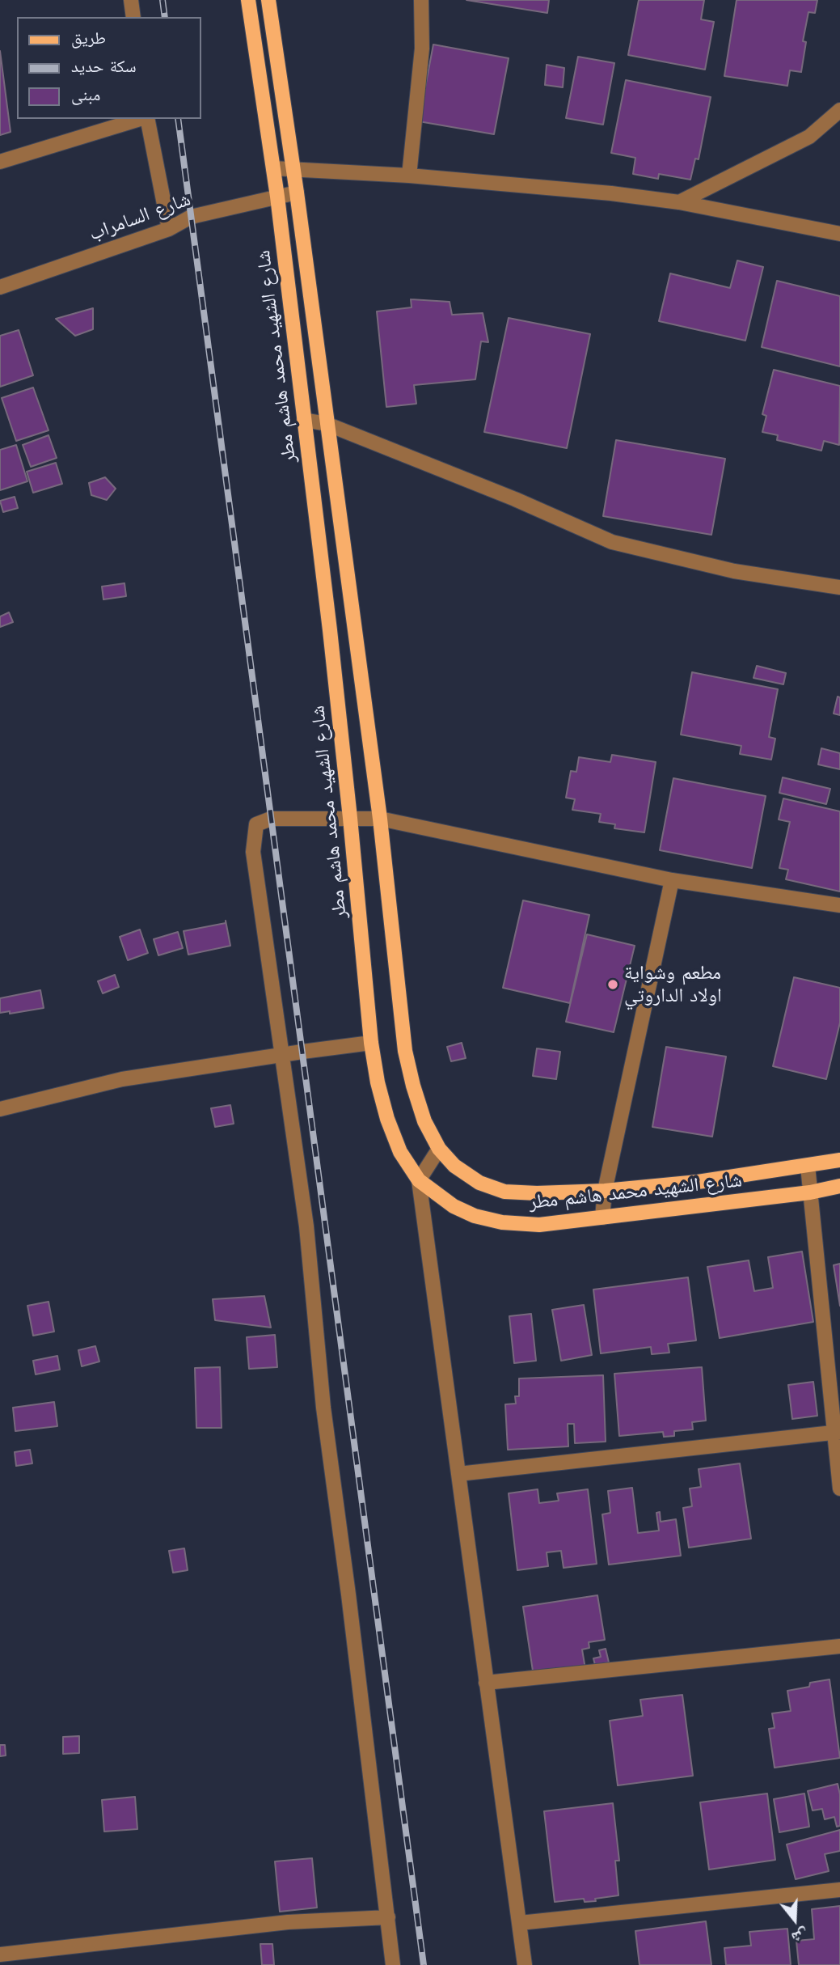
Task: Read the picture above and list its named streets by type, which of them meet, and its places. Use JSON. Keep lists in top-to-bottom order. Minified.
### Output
{"streets":{"main road":["شارع الشهيد محمد هاشم مطر"],"street":["شارع السامراب"]},"crossings":[["شارع السامراب","شارع الشهيد محمد هاشم مطر"]],"places":["مطعم وشواية اولاد الداروتي"],"legend":["طريق","سكة حديد","مبنى"],"north":"bottom"}
